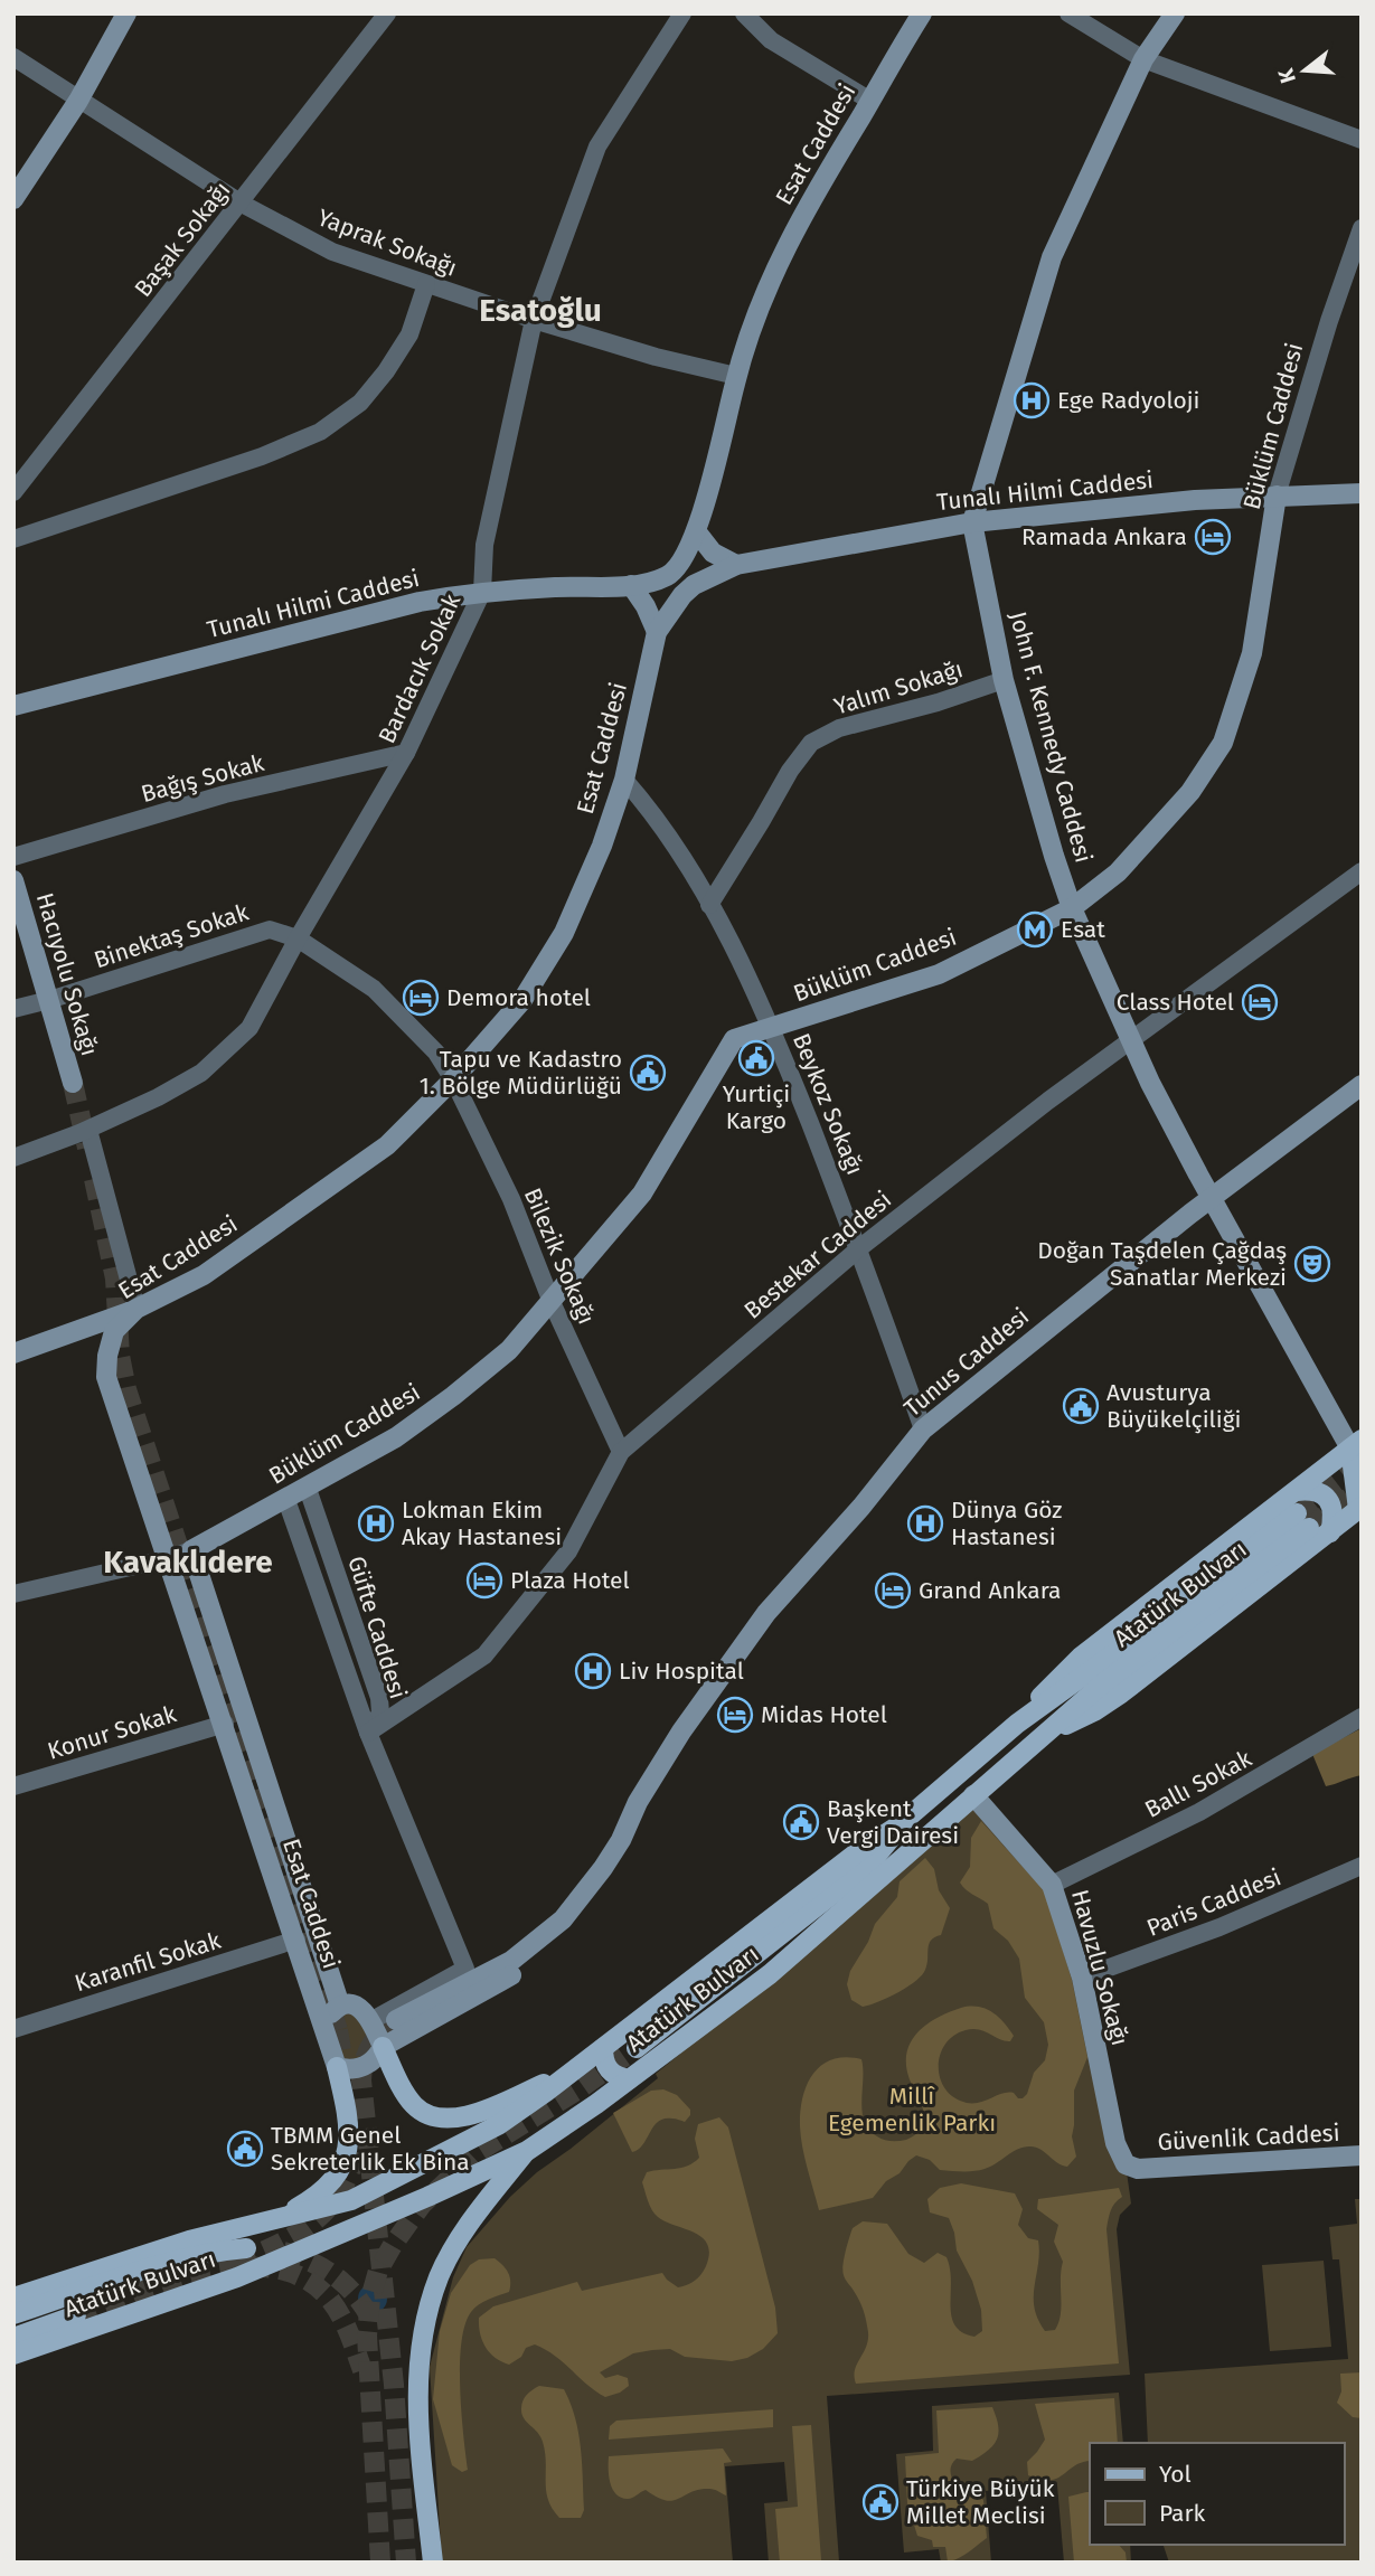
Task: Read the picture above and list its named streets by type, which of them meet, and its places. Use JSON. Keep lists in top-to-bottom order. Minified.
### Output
{"streets":{"main road":["Atatürk Bulvarı"],"street":["Esat Caddesi","Başak Sokağı","Yaprak Sokağı","Büklüm Caddesi","Tunalı Hilmi Caddesi","Bardacık Sokak","Yalım Sokağı","John F. Kennedy Caddesi","Bağış Sokak","Binektaş Sokak","Hacıyolu Sokağı","Beykoz Sokağı","Bestekar Caddesi","Bilezik Sokağı","Tunus Caddesi","Güfte Caddesi","Konur Sokak","Ballı Sokak","Paris Caddesi","Karanfil Sokak","Havuzlu Sokağı","Güvenlik Caddesi"]},"crossings":[["Esat Caddesi","Yaprak Sokağı"],["Esat Caddesi","Büklüm Caddesi"],["Esat Caddesi","Tunalı Hilmi Caddesi"],["Esat Caddesi","Beykoz Sokağı"],["Esat Caddesi","Bilezik Sokağı"],["Esat Caddesi","Tunus Caddesi"],["Esat Caddesi","Güfte Caddesi"],["Esat Caddesi","Konur Sokak"],["Esat Caddesi","Karanfil Sokak"],["Başak Sokağı","Yaprak Sokağı"],["Yaprak Sokağı","Bardacık Sokak"],["Büklüm Caddesi","Tunalı Hilmi Caddesi"],["Büklüm Caddesi","John F. Kennedy Caddesi"],["Büklüm Caddesi","Beykoz Sokağı"],["Büklüm Caddesi","Bilezik Sokağı"],["Büklüm Caddesi","Güfte Caddesi"],["Tunalı Hilmi Caddesi","Bardacık Sokak"],["Tunalı Hilmi Caddesi","John F. Kennedy Caddesi"],["Bardacık Sokak","Bağış Sokak"],["Bardacık Sokak","Binektaş Sokak"],["Bardacık Sokak","Bilezik Sokağı"],["Yalım Sokağı","John F. Kennedy Caddesi"],["Yalım Sokağı","Beykoz Sokağı"],["John F. Kennedy Caddesi","Bestekar Caddesi"],["John F. Kennedy Caddesi","Tunus Caddesi"],["Binektaş Sokak","Hacıyolu Sokağı"],["Binektaş Sokak","Bilezik Sokağı"],["Beykoz Sokağı","Bestekar Caddesi"],["Beykoz Sokağı","Tunus Caddesi"],["Bestekar Caddesi","Bilezik Sokağı"],["Bestekar Caddesi","Güfte Caddesi"],["Tunus Caddesi","Güfte Caddesi"],["Atatürk Bulvarı","Havuzlu Sokağı"],["Ballı Sokak","Havuzlu Sokağı"],["Paris Caddesi","Havuzlu Sokağı"],["Havuzlu Sokağı","Güvenlik Caddesi"]],"districts":["Esatoğlu","Kavaklıdere"],"parks":["Millî Egemenlik Parkı"],"places":{"hospital":["Ege Radyoloji","Lokman Ekim Akay Hastanesi","Dünya Göz Hastanesi","Liv Hospital"],"hotel":["Ramada Ankara","Demora hotel","Class Hotel","Plaza Hotel","Grand Ankara","Midas Hotel"],"metro station":["Esat"],"public building":["Yurtiçi Kargo","Tapu ve Kadastro 1. Bölge Müdürlüğü","Avusturya Büyükelçiliği","Başkent Vergi Dairesi","TBMM Genel Sekreterlik Ek Bina","Türkiye Büyük Millet Meclisi"],"theatre":["Doğan Taşdelen Çağdaş Sanatlar Merkezi"]},"legend":["Yol","Park"],"north":"left"}
